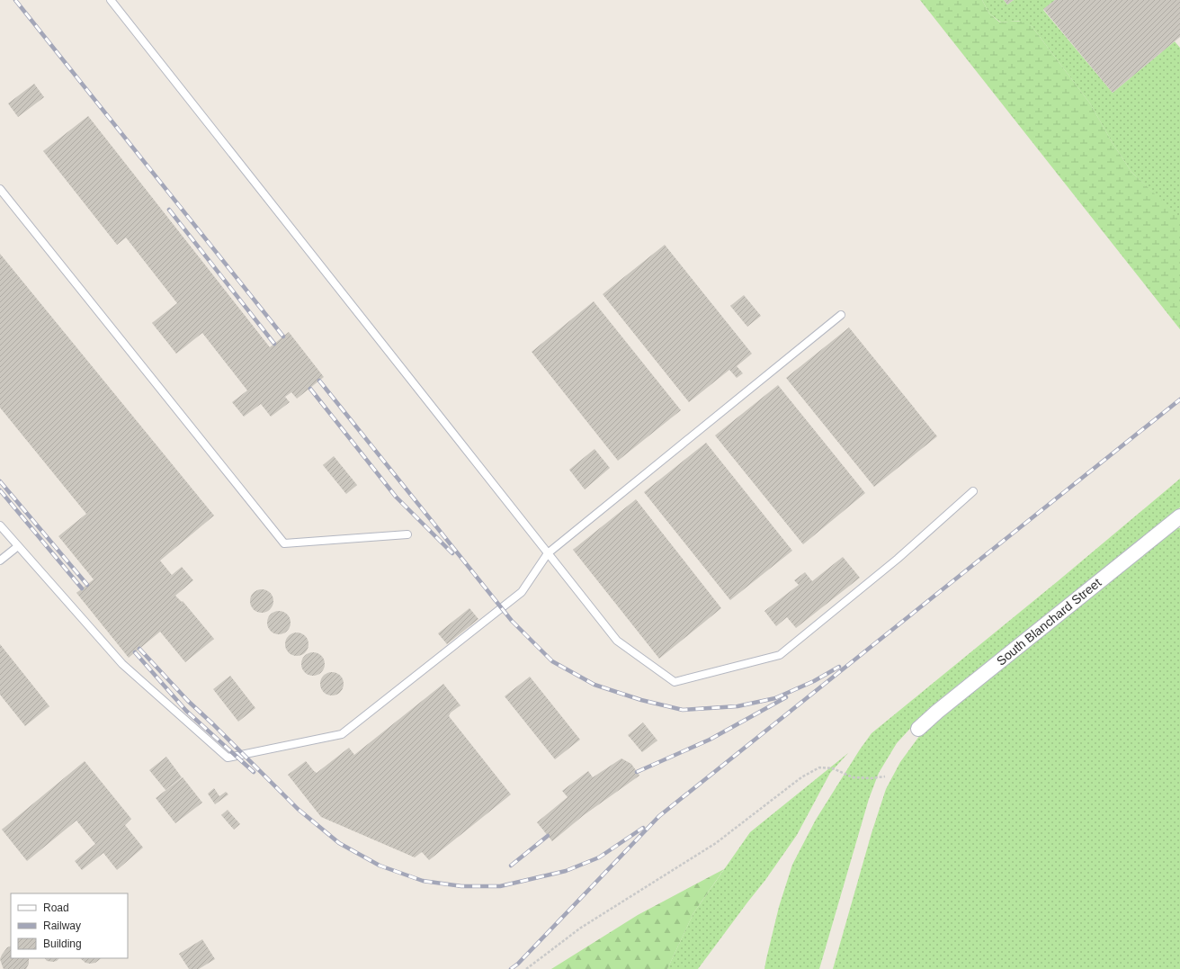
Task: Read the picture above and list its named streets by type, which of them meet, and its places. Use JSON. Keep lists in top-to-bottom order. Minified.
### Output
{"streets":{"street":["South Blanchard Street"]},"legend":["Road","Railway","Building"]}
